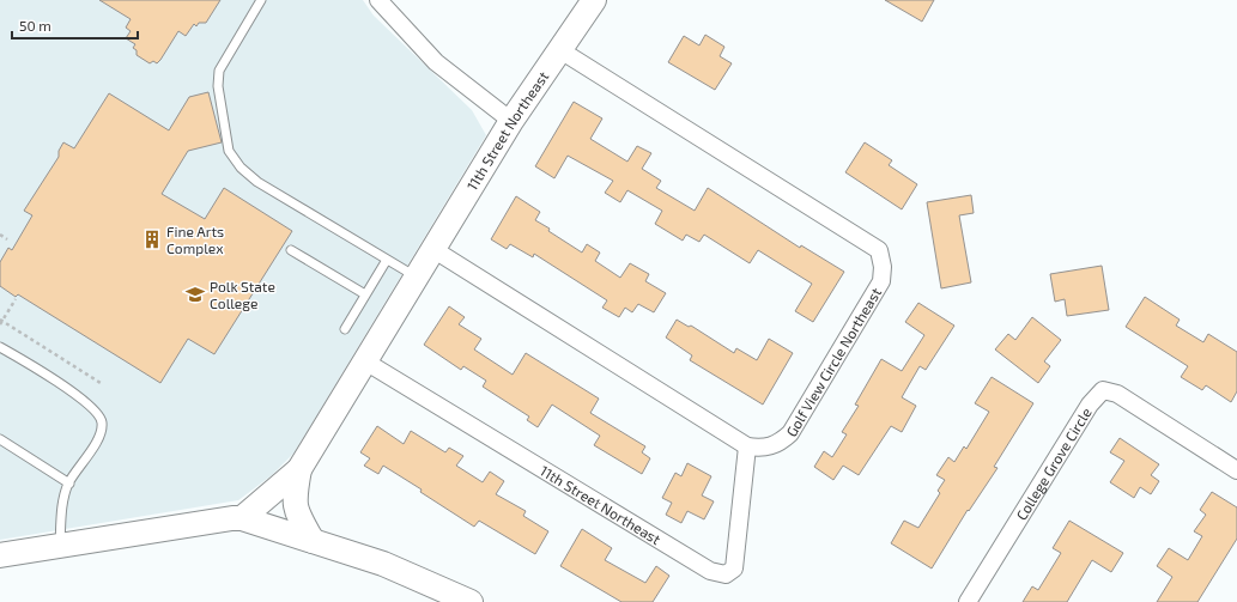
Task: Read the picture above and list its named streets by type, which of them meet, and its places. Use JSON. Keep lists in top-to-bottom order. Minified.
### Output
{"streets":{"street":["11th Street Northeast","Golf View Circle Northeast","College Grove Circle"]},"crossings":[["11th Street Northeast","Golf View Circle Northeast"]],"places":{"building":["Fine Arts Complex"],"school or university":["Polk State College"]},"scale_bar":"50 m"}
